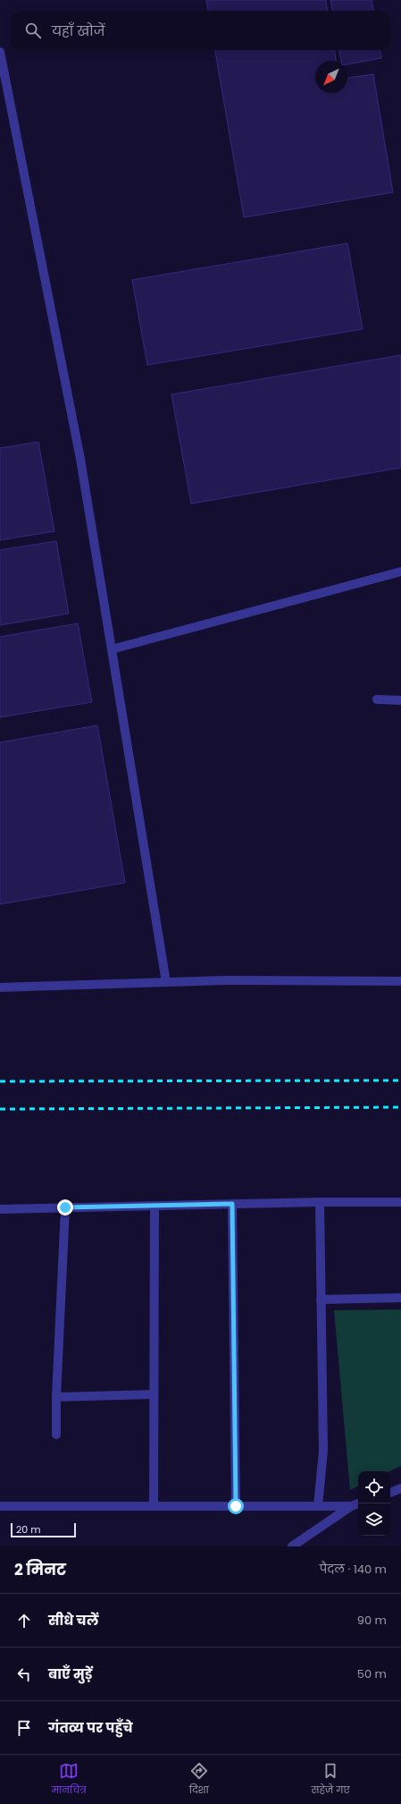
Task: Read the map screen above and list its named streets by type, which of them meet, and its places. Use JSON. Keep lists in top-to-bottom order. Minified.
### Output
{"scale_bar":"20 m","north":"bottom left","page":{"search":"यहाँ खोजें","scale":"20 m","heading":["2 मिनट","पैदल · 140 m"],"list":[["सीधे चलें","90 m"],["बाएँ मुड़ें","50 m"],"गंतव्य पर पहुँचे"],"nav":["मानचित्र","दिशा","सहेजे गए"]}}
